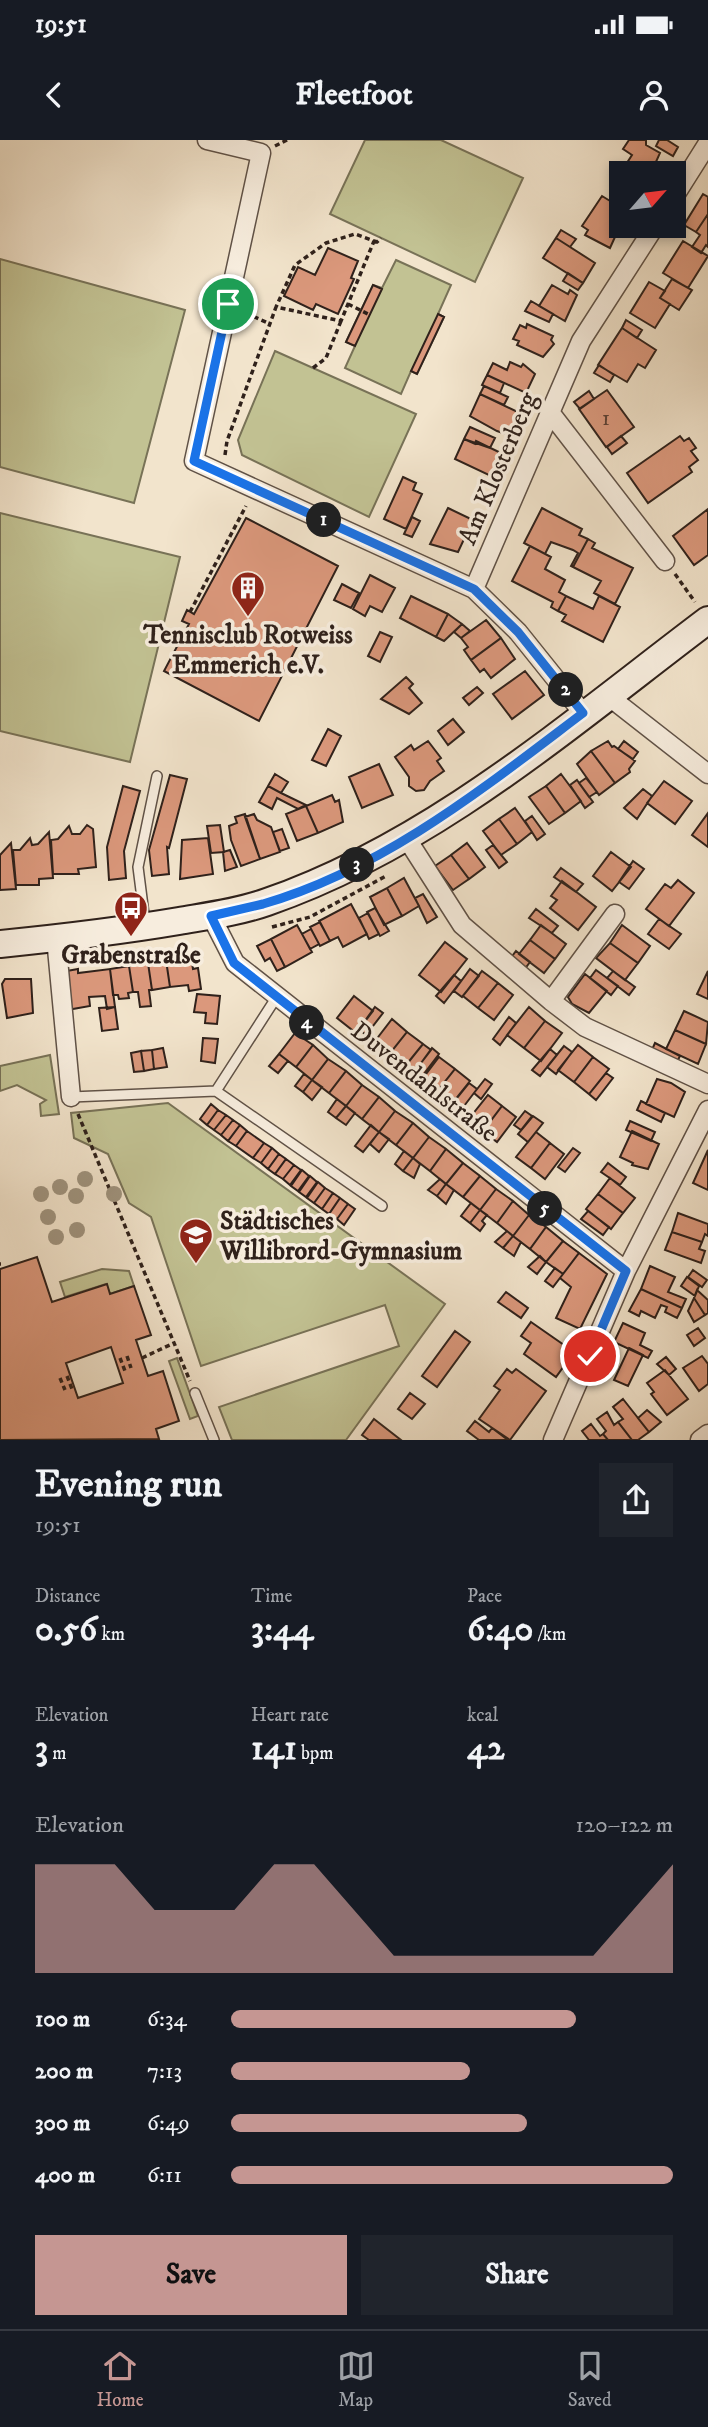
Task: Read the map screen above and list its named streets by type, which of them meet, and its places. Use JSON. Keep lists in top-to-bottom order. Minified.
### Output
{"streets":{"street":["Am Klosterberg","Duvendahlstraße"]},"places":{"building":["Tennisclub Rotweiss Emmerich e.V."],"bus stop":["Grabenstraße"],"school or university":["Städtisches Willibrord-Gymnasium"]},"house_numbers":["1"],"north":"top right","page":{"status":"19:51","header":"Fleetfoot","pins":["1","2","3","4","5"],"heading":["Evening run","19:51"],"stats":[["Distance","0.56 km"],["Time","3:44"],["Pace","6:40 /km"],["Elevation","3 m"],["Heart rate","141 bpm"],["kcal","42"]],"chart":["Elevation","120–122 m"],"list":[{"name":"100 m","note":"6:34"},{"name":"200 m","note":"7:13"},{"name":"300 m","note":"6:49"},{"name":"400 m","note":"6:11"}],"buttons":["Save","Share"],"tabs":["Home","Map","Saved"]}}
